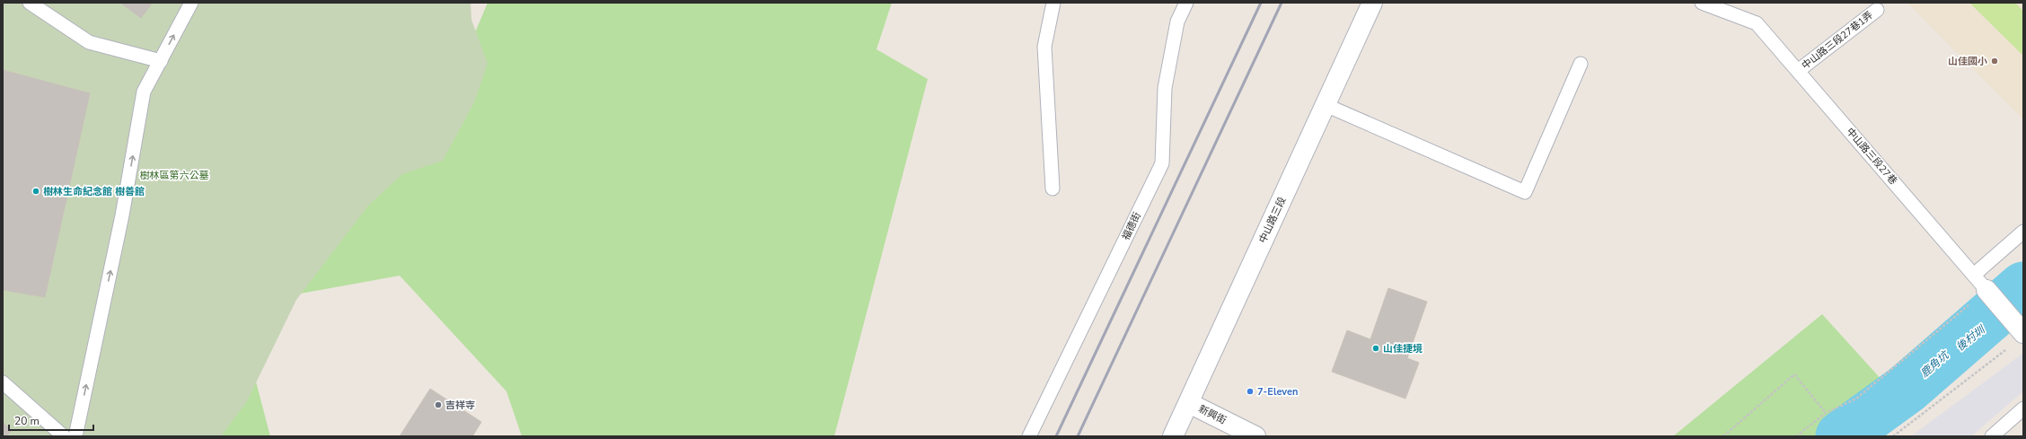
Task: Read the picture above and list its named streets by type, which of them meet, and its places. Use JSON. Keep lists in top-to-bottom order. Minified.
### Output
{"streets":{"main road":["中山路三段","新興街"],"lane":["中山路三段27巷1弄","中山路三段27巷","福德街"]},"crossings":[["中山路三段27巷1弄","中山路三段27巷"],["中山路三段","新興街"]],"water":["後村圳","鹿角坑"],"parks":["樹林區第六公墓"],"places":["山佳國小","樹林生命紀念館 樹善館","山佳捷境","7-Eleven","吉祥寺"],"scale_bar":"20 m"}
